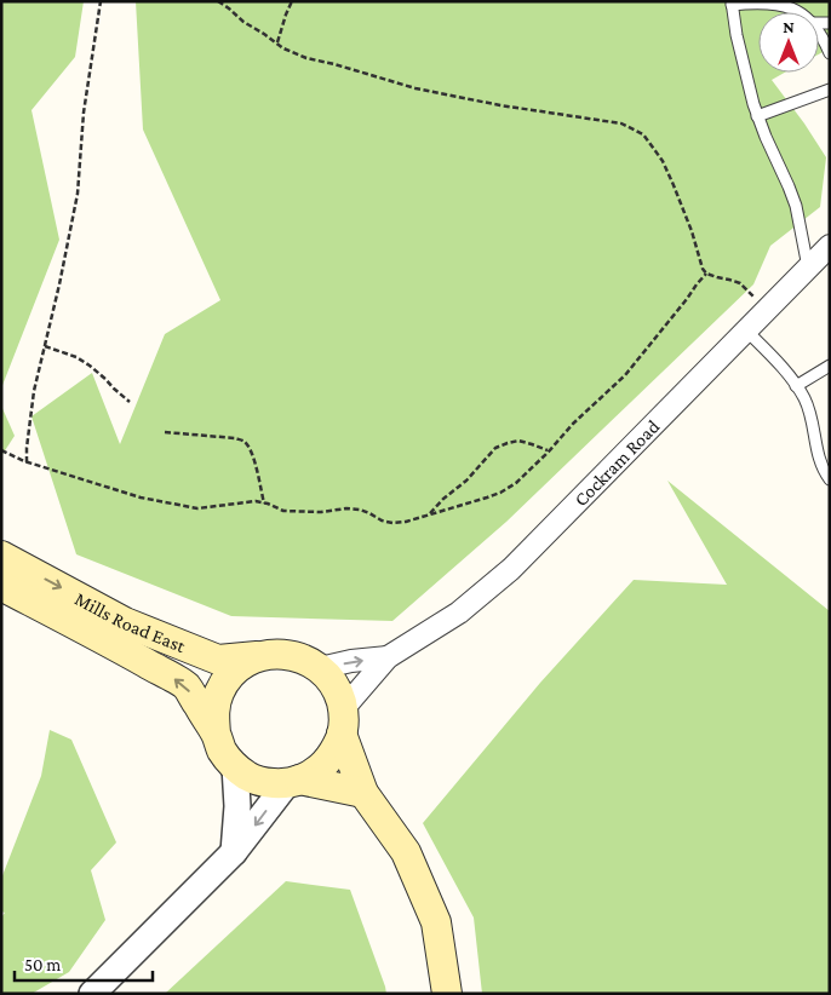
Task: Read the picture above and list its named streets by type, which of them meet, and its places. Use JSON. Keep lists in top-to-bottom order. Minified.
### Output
{"streets":{"main road":["Mills Road East"],"street":["Cockram Road"]},"crossings":[["Cockram Road","Mills Road East"]],"scale_bar":"50 m","north":"top"}
